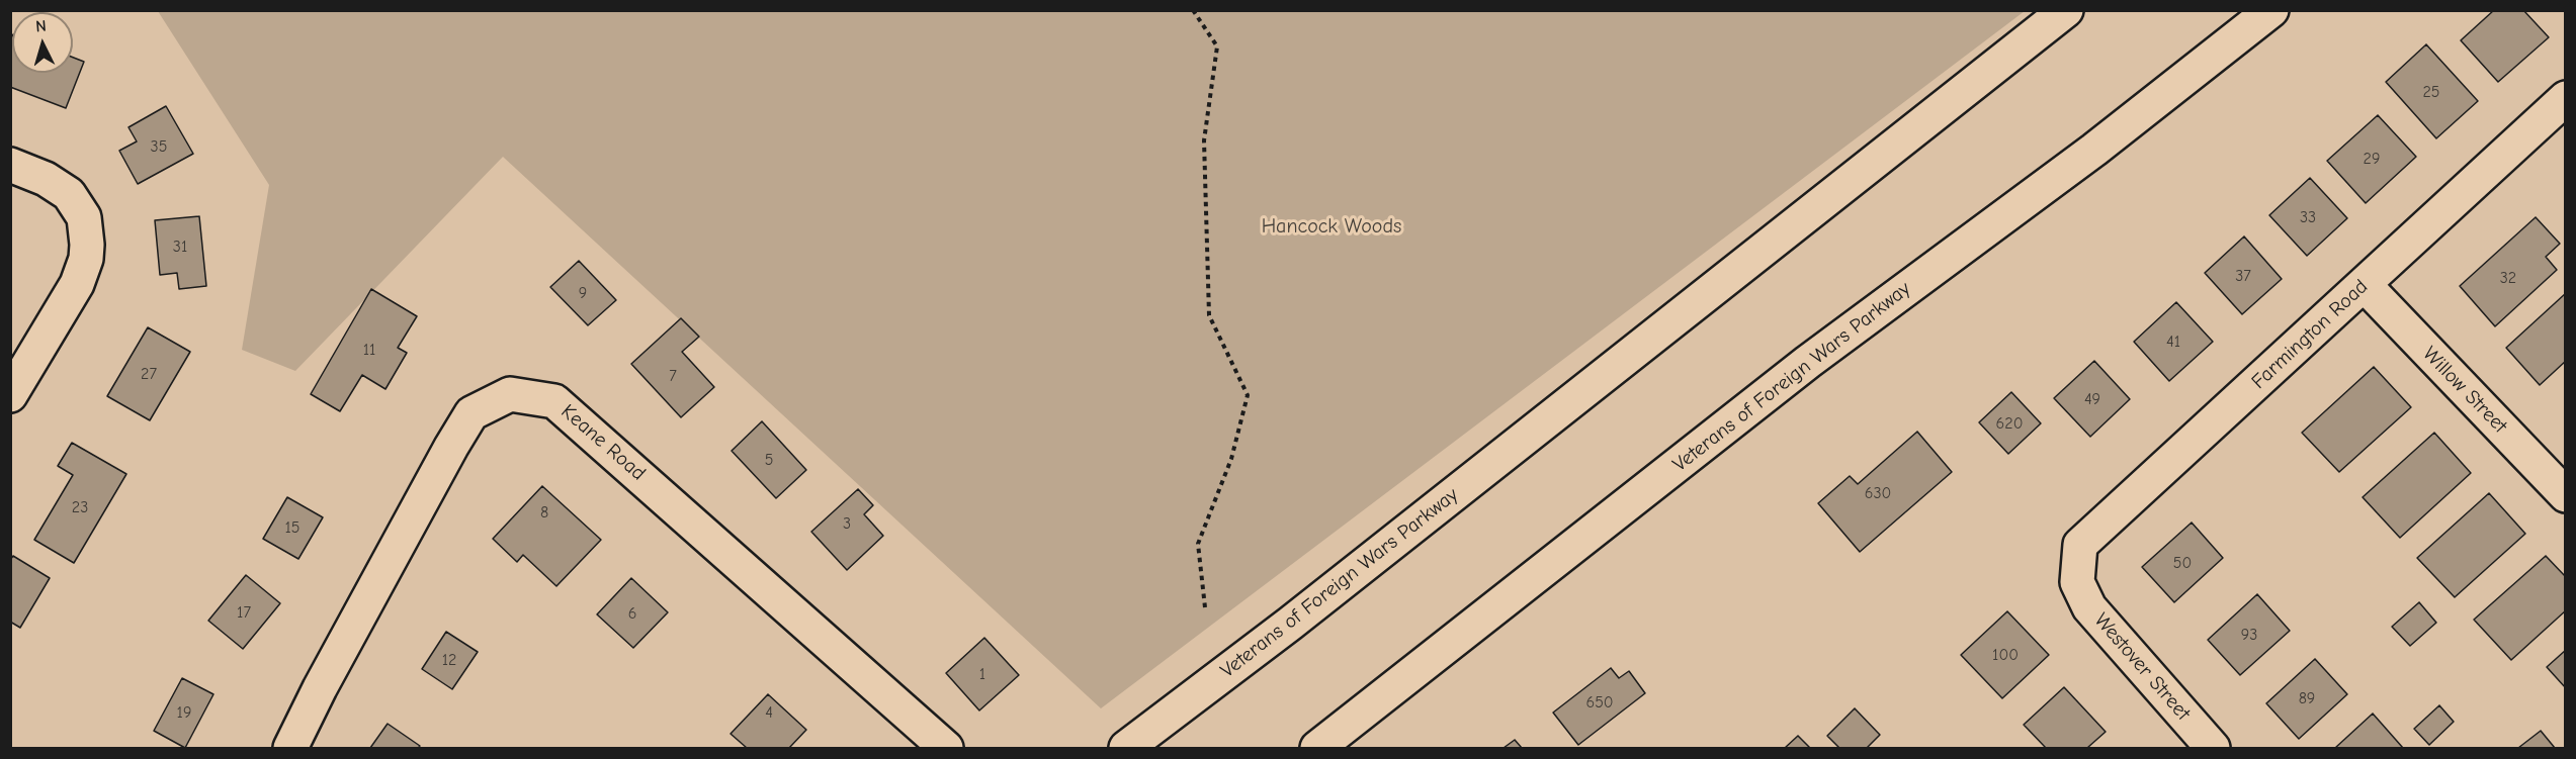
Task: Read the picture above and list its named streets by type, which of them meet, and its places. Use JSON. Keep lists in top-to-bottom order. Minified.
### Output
{"streets":{"main road":["Farmington Road","Veterans of Foreign Wars Parkway","Willow Street","Keane Road","Westover Street"]},"crossings":[["Farmington Road","Willow Street"],["Farmington Road","Westover Street"]],"parks":["Hancock Woods"],"house_numbers":["25","35","29","33","31","37","32","9","41","11","27","7","49","620","5","630","23","8","3","15","50","17","6","93","100","12","1","89","650","19","4"],"north":"top"}
